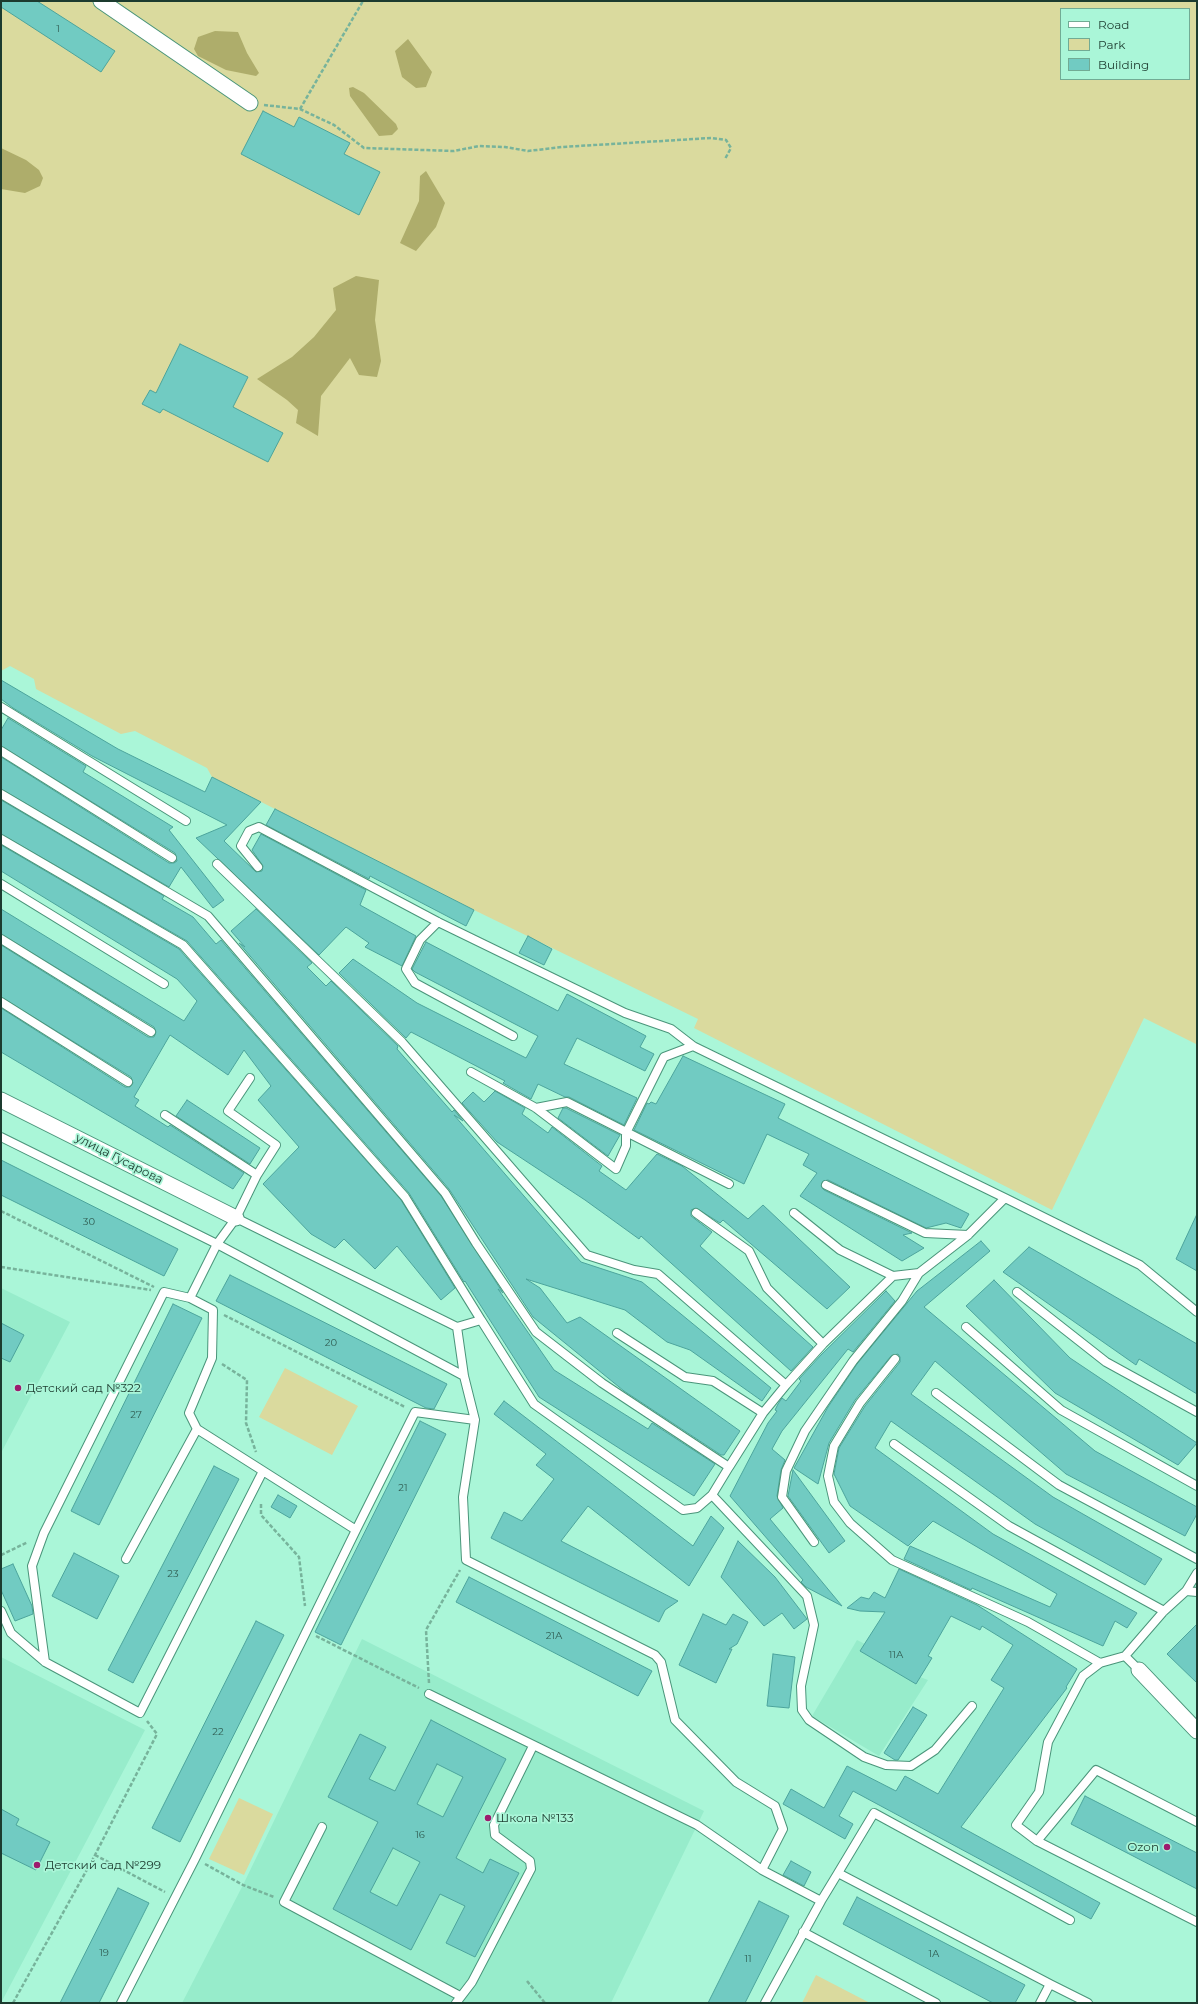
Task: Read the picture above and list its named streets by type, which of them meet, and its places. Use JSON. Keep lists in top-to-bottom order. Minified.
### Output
{"streets":{"street":["улица Гусарова"]},"places":["Детский сад №322","Школа №133","Ozon","Детский сад №299"],"house_numbers":["1","30","20","27","21","23","21А","11А","22","16","19","1А","11"],"legend":["Road","Park","Building"]}
